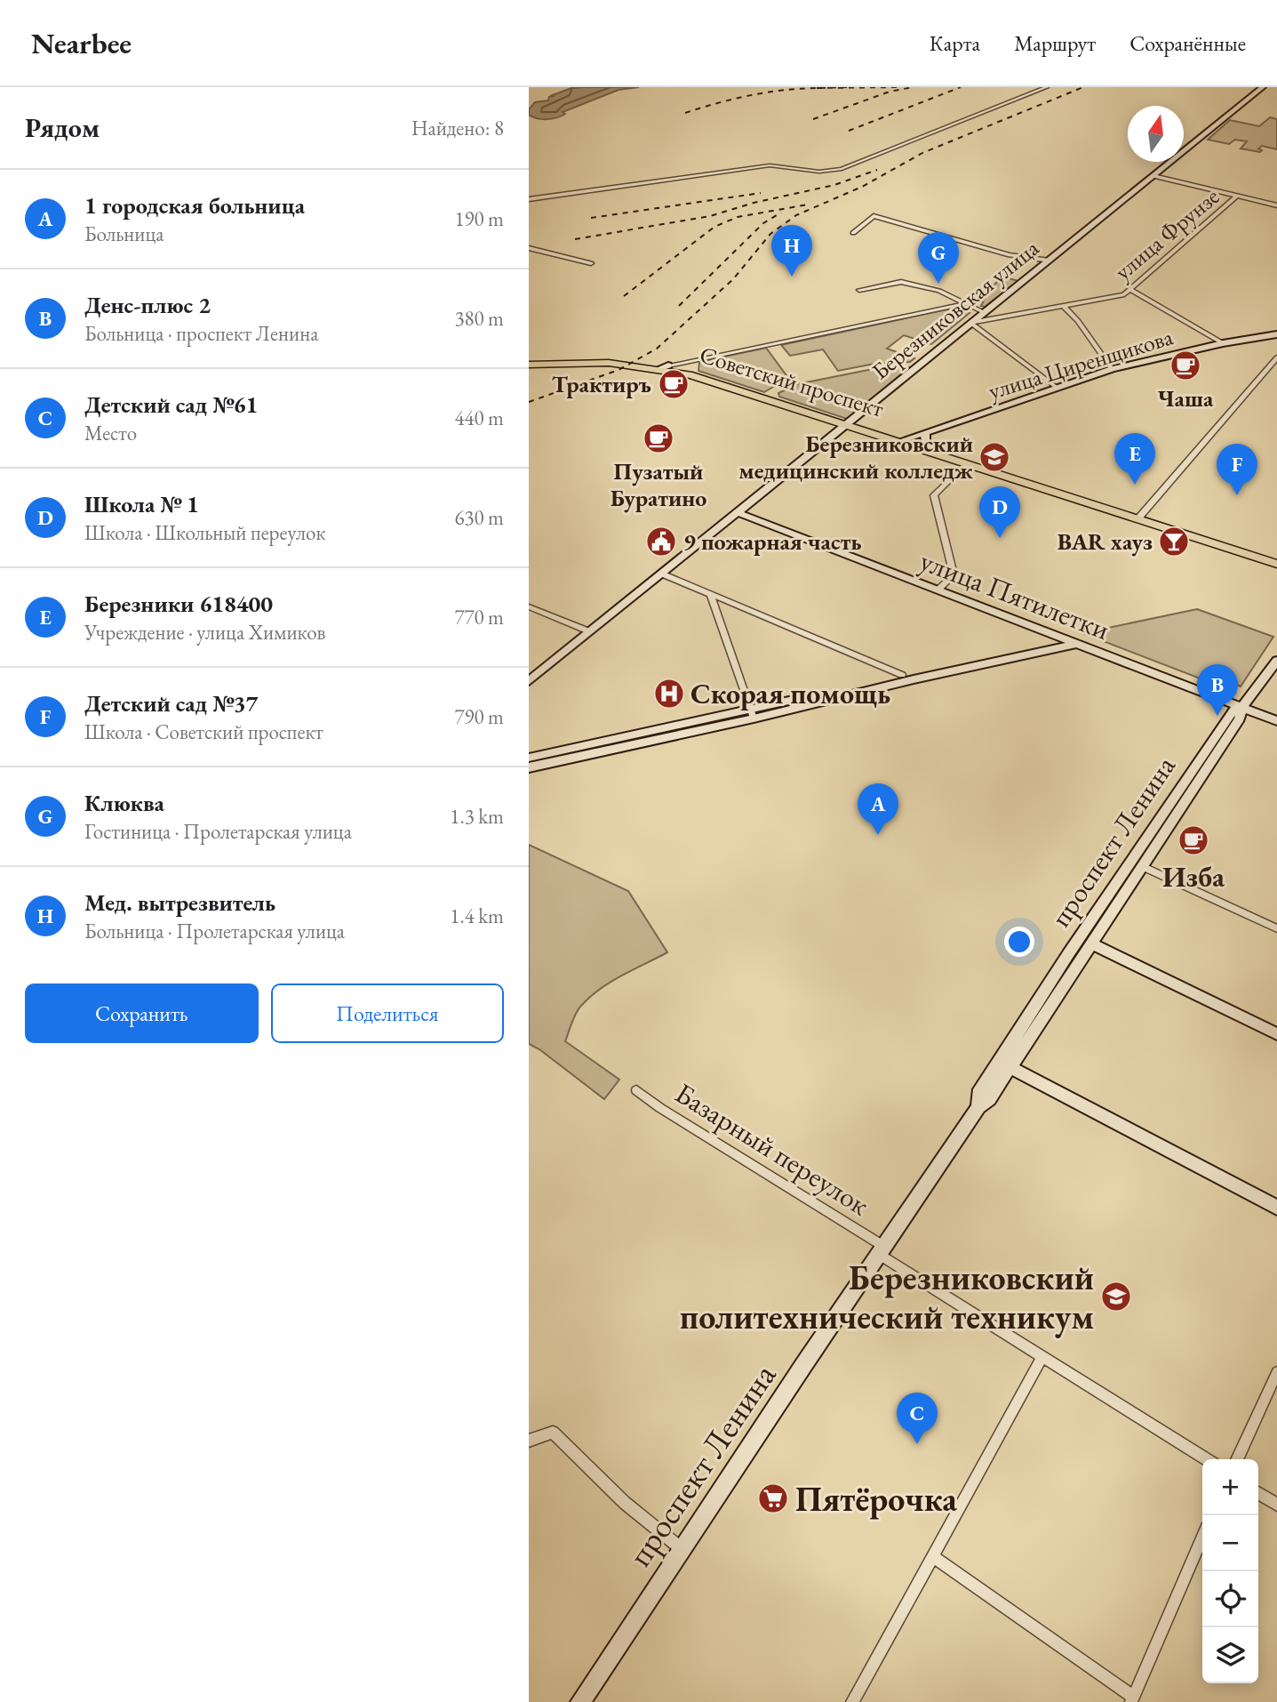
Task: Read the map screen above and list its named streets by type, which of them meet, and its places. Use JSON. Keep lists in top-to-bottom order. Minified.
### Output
{"streets":{"main road":["Березниковская улица","улица Циренщикова","Советский проспект","улица Пятилетки","проспект Ленина"],"street":["улица Фрунзе","Базарный переулок"]},"crossings":[["улица Фрунзе","Березниковская улица"],["Березниковская улица","Советский проспект"],["Березниковская улица","улица Пятилетки"],["улица Циренщикова","Советский проспект"],["улица Пятилетки","проспект Ленина"],["проспект Ленина","Базарный переулок"]],"places":{"cafe":["Чаша","Трактиръ","Пузатый Буратино","Изба"],"school or university":["Березниковский медицинский колледж","Березниковский политехнический техникум"],"public building":["9 пожарная часть"],"bar":["BAR хауз"],"hospital":["Скорая помощь"],"supermarket":["Пятёрочка"]},"north":"top","page":{"header":"Nearbee","nav":["Карта","Маршрут","Сохранённые"],"heading":["Рядом","Найдено: 8"],"list":[{"mark":"A","name":"1 городская больница","note":"Больница","value":"190 m"},{"mark":"B","name":"Денс-плюс 2","note":"Больница · проспект Ленина","value":"380 m"},{"mark":"C","name":"Детский сад №61","note":"Место","value":"440 m"},{"mark":"D","name":"Школа № 1","note":"Школа · Школьный переулок","value":"630 m"},{"mark":"E","name":"Березники 618400","note":"Учреждение · улица Химиков","value":"770 m"},{"mark":"F","name":"Детский сад №37","note":"Школа · Советский проспект","value":"790 m"},{"mark":"G","name":"Клюква","note":"Гостиница · Пролетарская улица","value":"1.3 km"},{"mark":"H","name":"Мед. вытрезвитель","note":"Больница · Пролетарская улица","value":"1.4 km"}],"pins":["H","G","E","F","D","B","A","C"],"buttons":["Сохранить","Поделиться"],"map_buttons":["+","−"]}}
